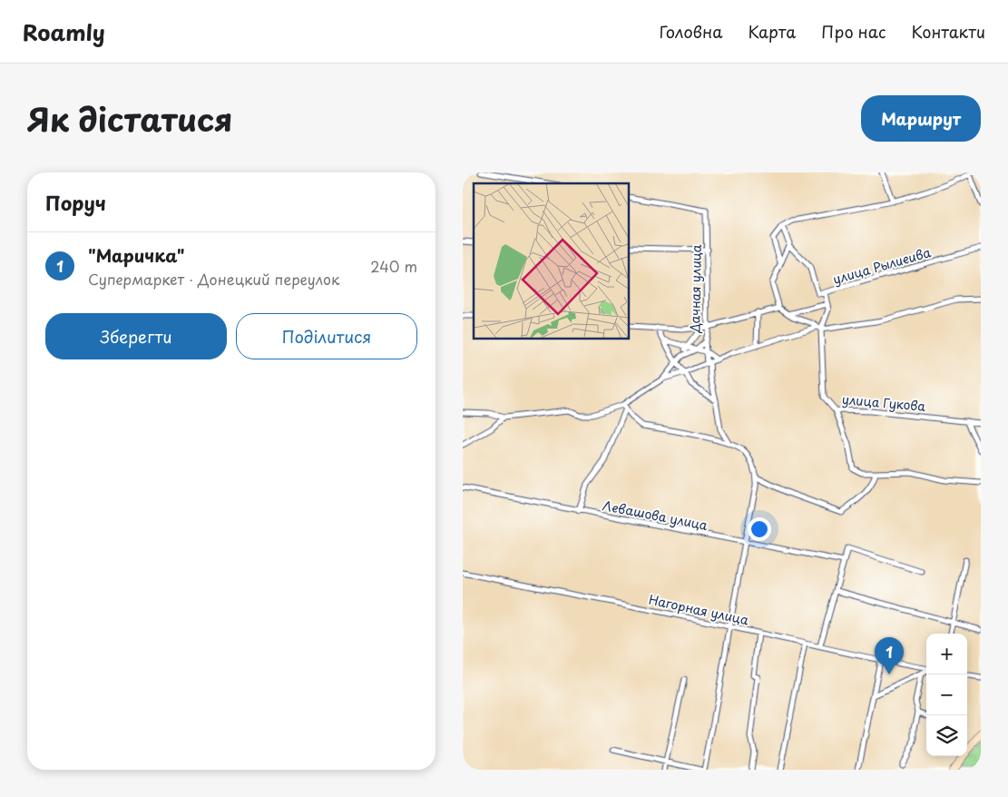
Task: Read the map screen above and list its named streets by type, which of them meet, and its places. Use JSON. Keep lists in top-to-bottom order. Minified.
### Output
{"streets":{"street":["улица Рылиеива","Дачная улица","улица Гукова","Левашова улица","Нагорная улица"]},"crossings":[["улица Рылиеива","улица Гукова"]],"page":{"header":"Roamly","nav":["Головна","Карта","Про нас","Контакти"],"title":"Як дістатися","buttons":["Маршрут",["Зберегти","Поділитися"]],"heading":"Поруч","list":[{"mark":"1","name":"\"Маричка\"","note":"Супермаркет · Донецкий переулок","value":"240 m"}],"map_buttons":["+","−"],"pins":"1"}}
